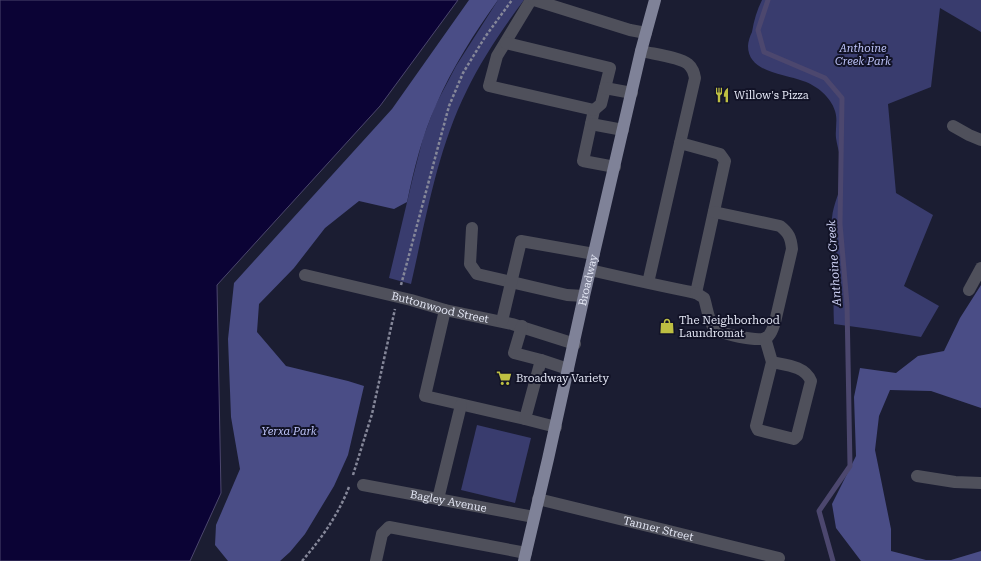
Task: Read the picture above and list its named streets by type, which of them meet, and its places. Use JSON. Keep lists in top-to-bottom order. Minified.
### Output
{"streets":{"main road":["Broadway"],"street":["Buttonwood Street","Bagley Avenue","Tanner Street"]},"crossings":[["Broadway","Buttonwood Street"],["Broadway","Bagley Avenue"],["Broadway","Tanner Street"]],"water":["Anthoine Creek"],"parks":["Anthoine Creek Park","Yerxa Park"],"places":{"restaurant":["Willow's Pizza"],"shop":["The Neighborhood Laundromat"],"supermarket":["Broadway Variety"]}}
